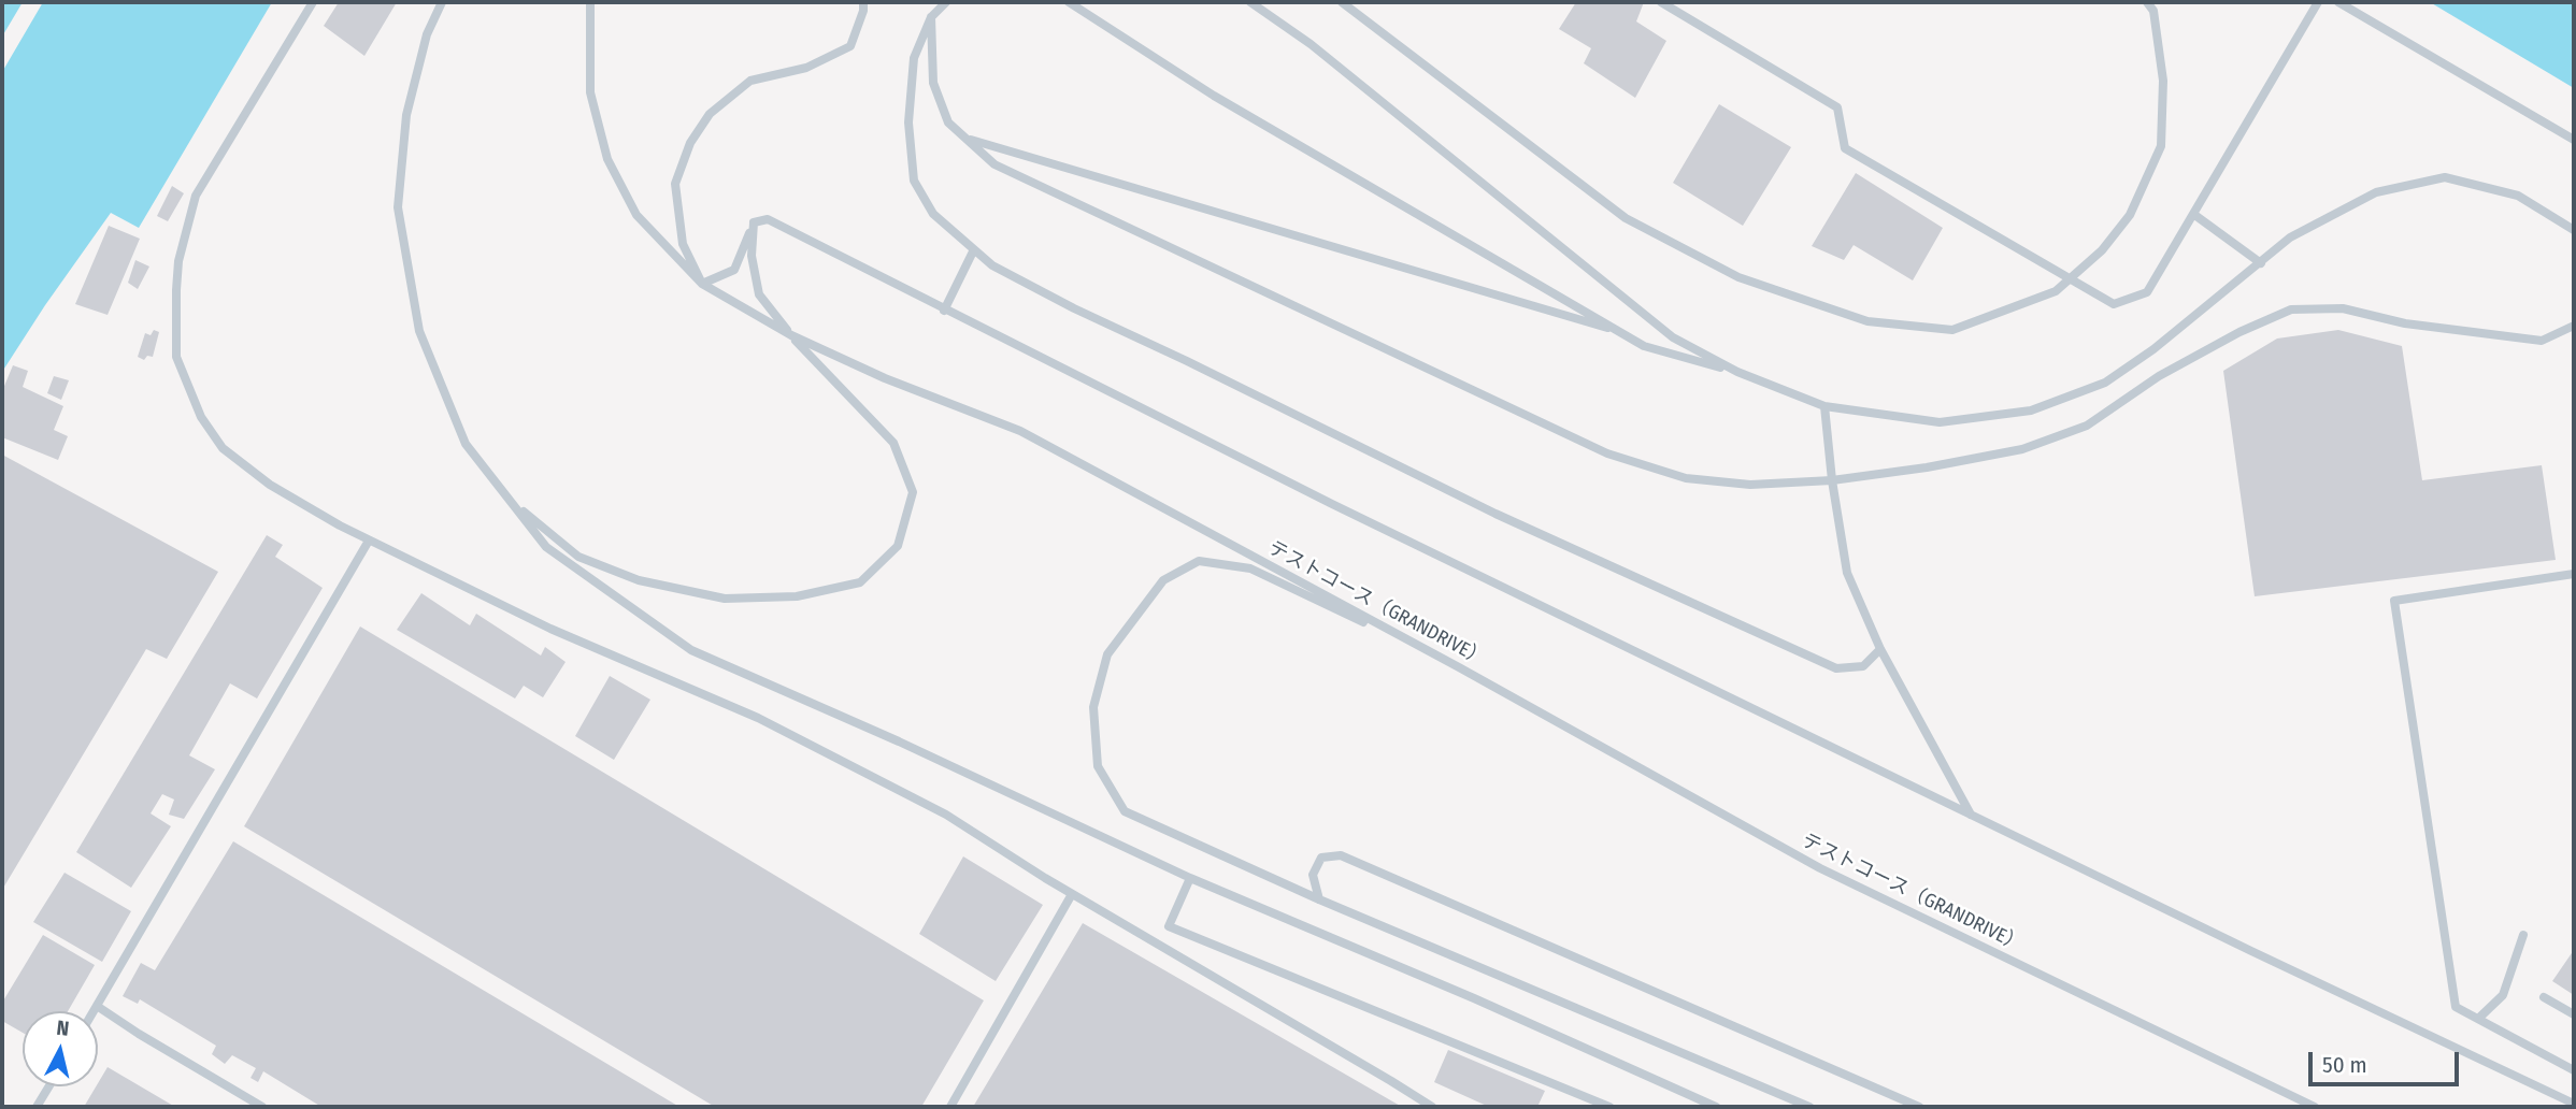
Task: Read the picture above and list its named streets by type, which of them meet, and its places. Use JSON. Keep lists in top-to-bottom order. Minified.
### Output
{"streets":{"lane":["テストコース（GRANDRIVE）"]},"scale_bar":"50 m","north":"top"}
